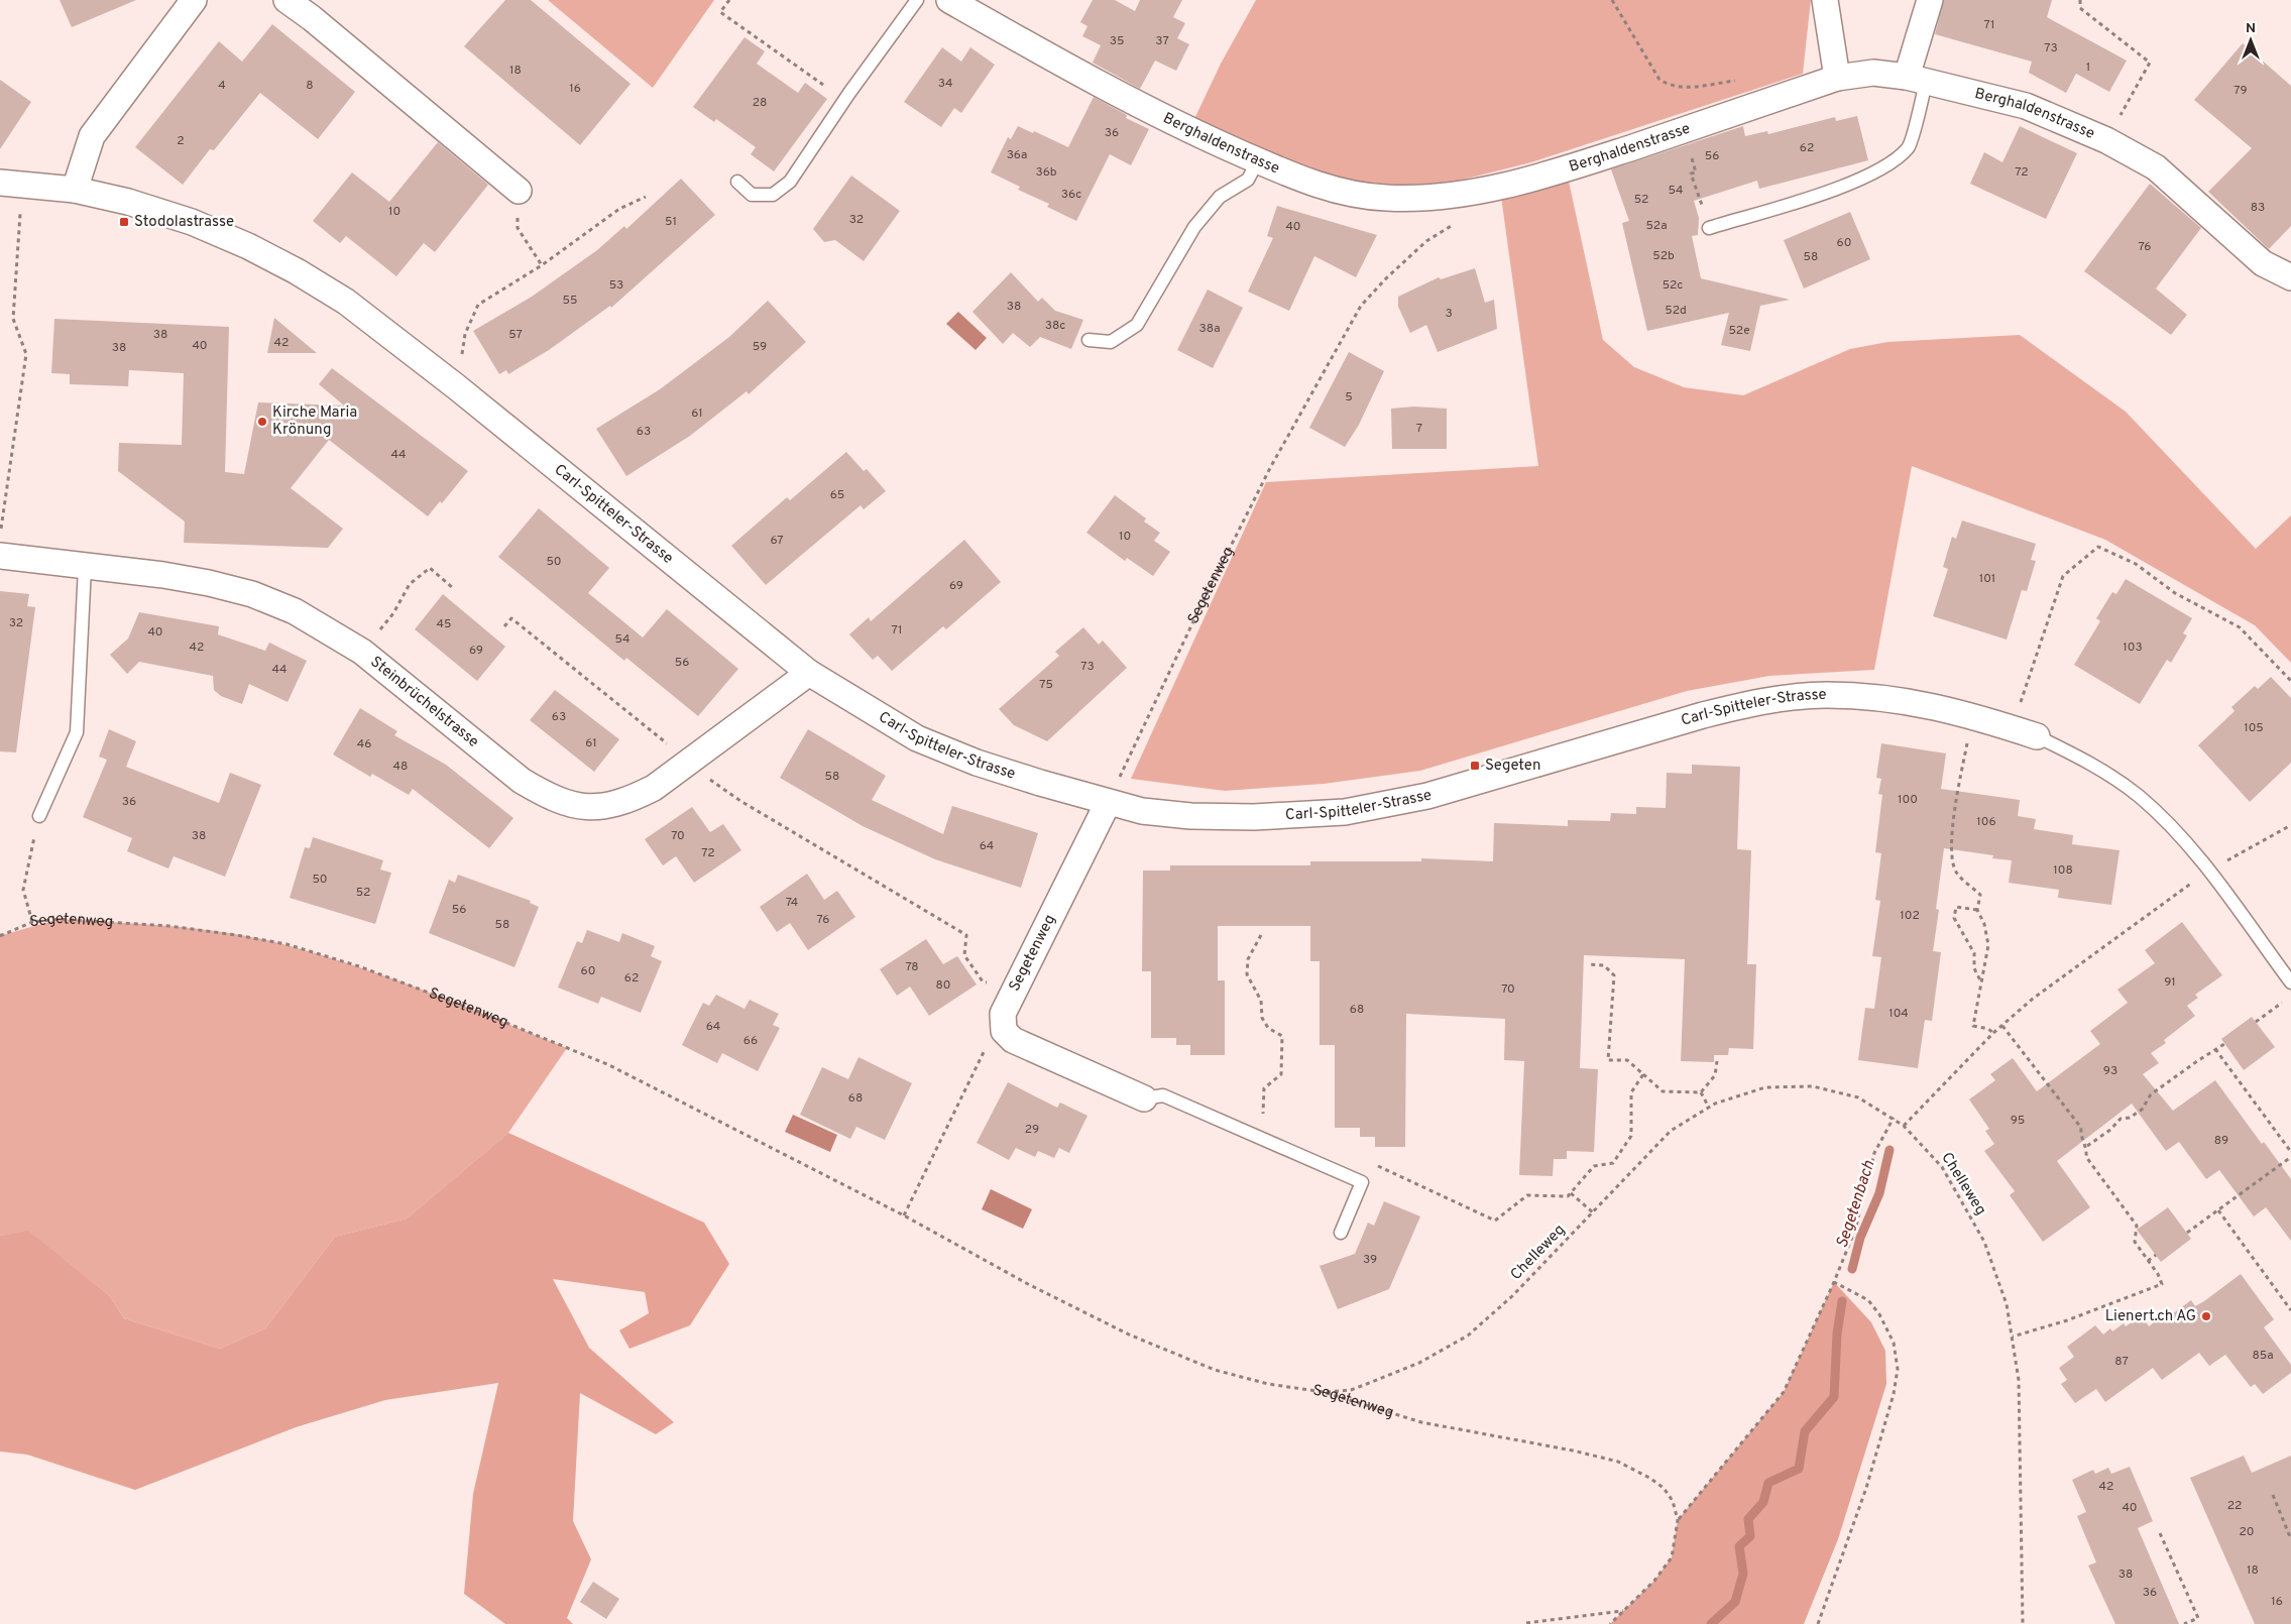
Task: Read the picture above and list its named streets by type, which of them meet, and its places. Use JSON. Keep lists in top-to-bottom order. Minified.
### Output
{"streets":{"street":["Berghaldenstrasse","Carl-Spitteler-Strasse","Segetenweg","Steinbrüchelstrasse"],"path":["Chelleweg"]},"crossings":[["Carl-Spitteler-Strasse","Segetenweg"],["Carl-Spitteler-Strasse","Steinbrüchelstrasse"],["Segetenweg","Chelleweg"]],"water":["Segetenbach"],"places":{"transit":["Stodolastrasse","Segeten"],"other":["Kirche Maria Krönung","Lienert.ch AG"]},"house_numbers":["71","35","37","73","1","18","34","4","8","16","79","28","36","2","62","36a","56","36b","72","54","36c","52","83","10","32","51","52a","40","60","76","52b","58","53","52c","55","38","52d","3","38c","38a","52e","38","57","42","40","59","38","5","61","7","63","44","65","10","67","50","101","69","32","45","71","40","54","42","103","69","56","73","44","75","63","105","61","46","48","58","100","36","106","38","70","64","72","108","50","52","74","56","102","76","58","78","60","62","91","80","70","68","104","64","66","93","68","95","29","89","39","85a","87","42","22","40","20","18","38","36","16"],"north":"top"}
